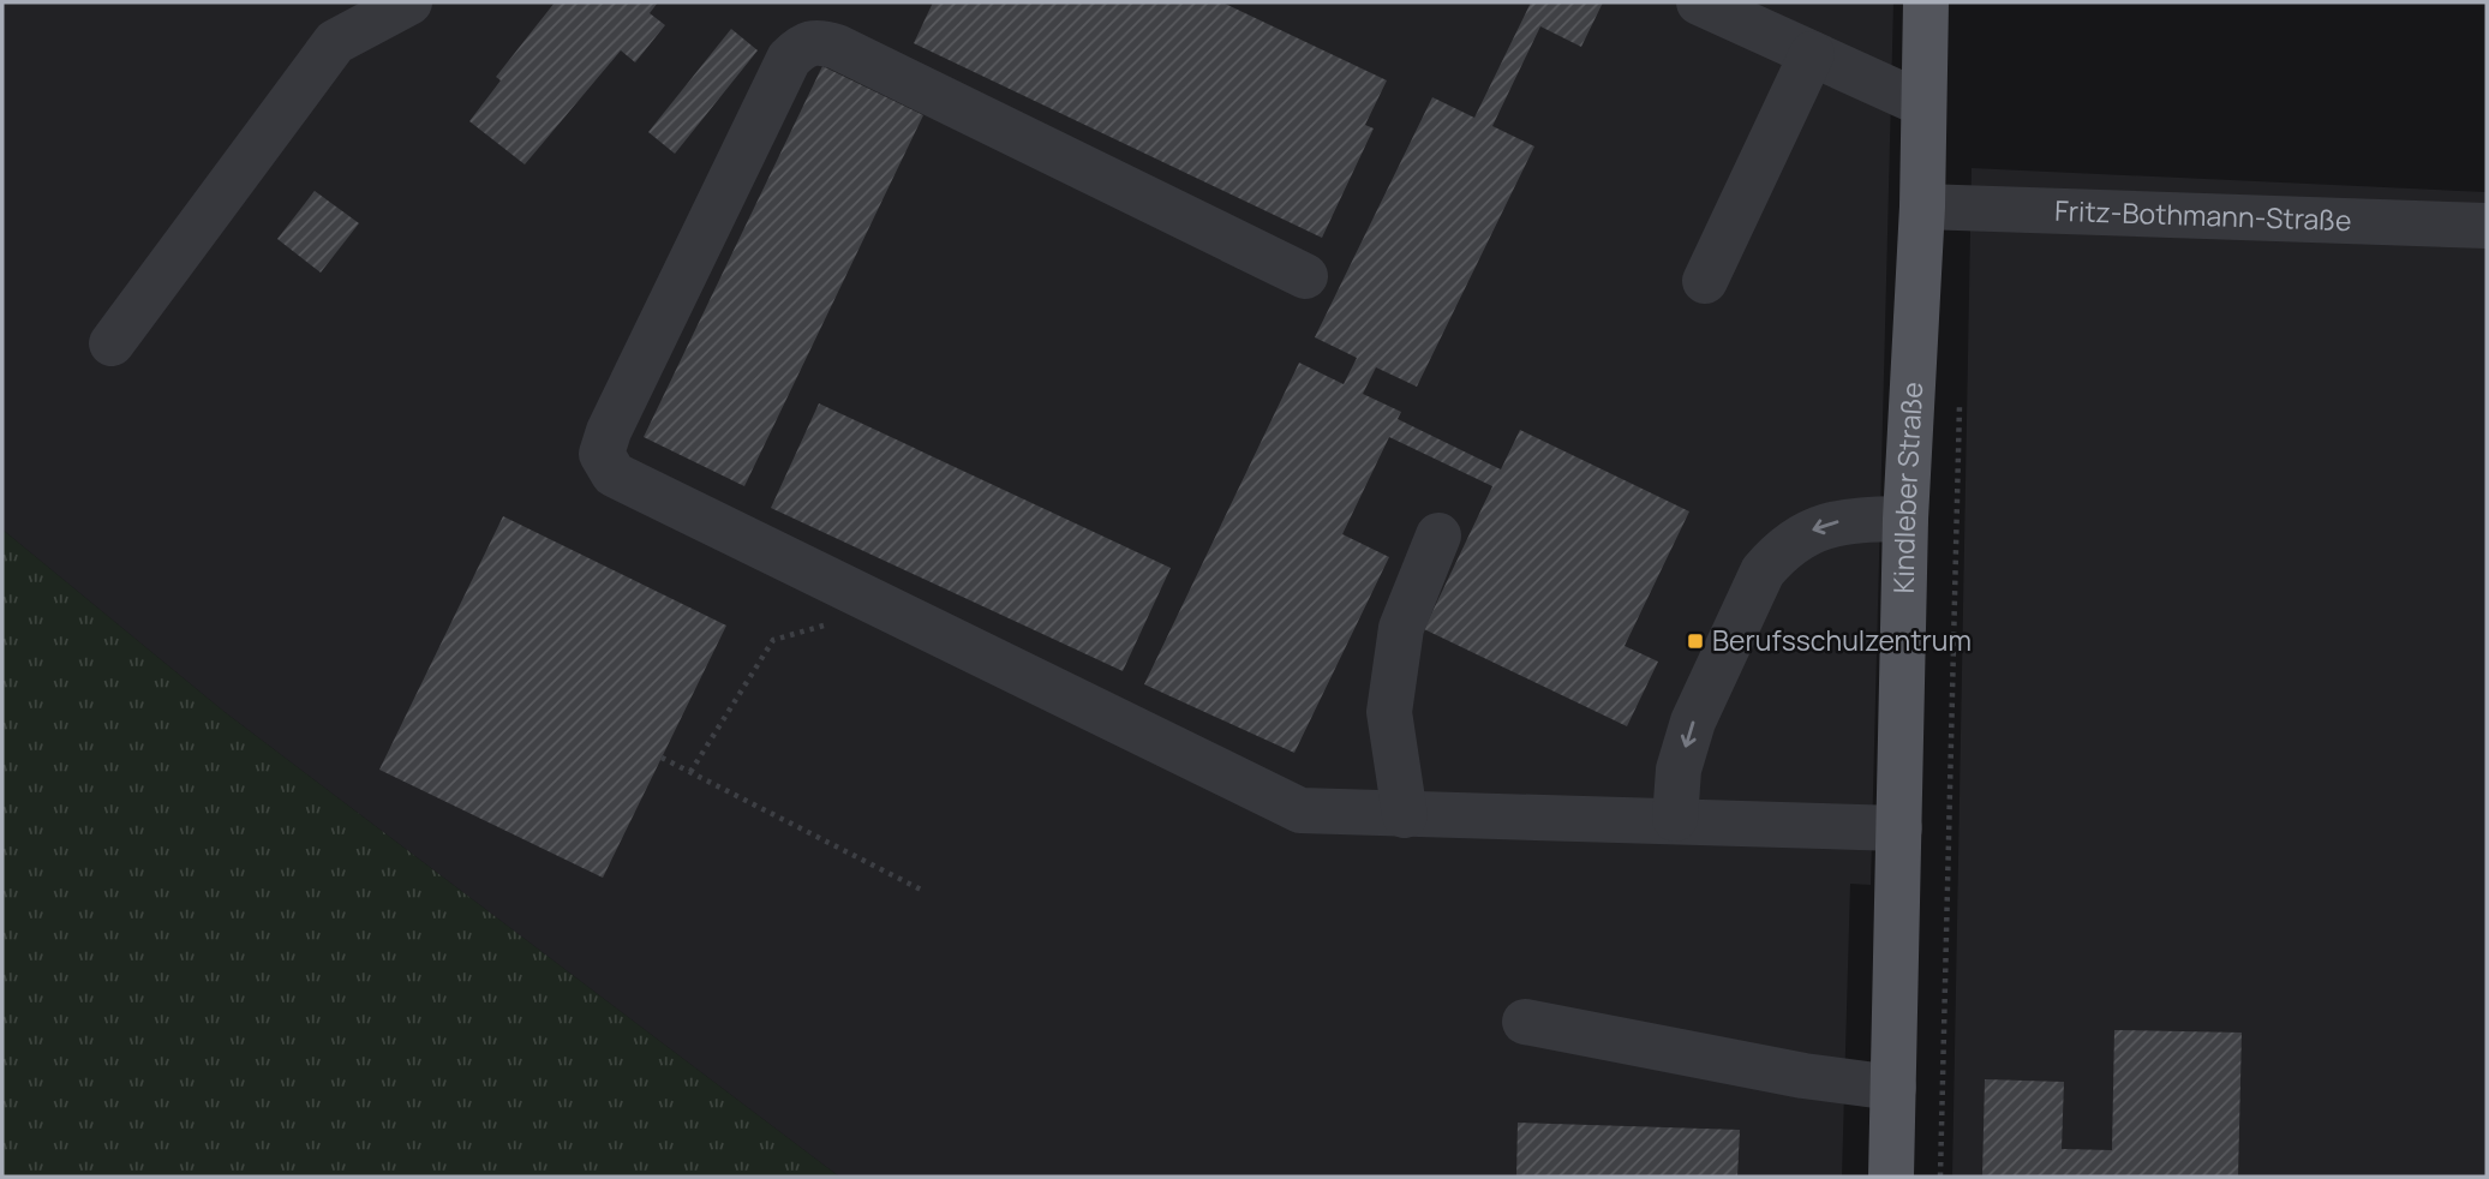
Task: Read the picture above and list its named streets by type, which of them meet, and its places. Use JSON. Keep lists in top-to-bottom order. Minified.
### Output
{"streets":{"main road":["Kindleber Straße"],"street":["Fritz-Bothmann-Straße"]},"crossings":[["Fritz-Bothmann-Straße","Kindleber Straße"]],"places":{"transit":["Berufsschulzentrum"]}}
